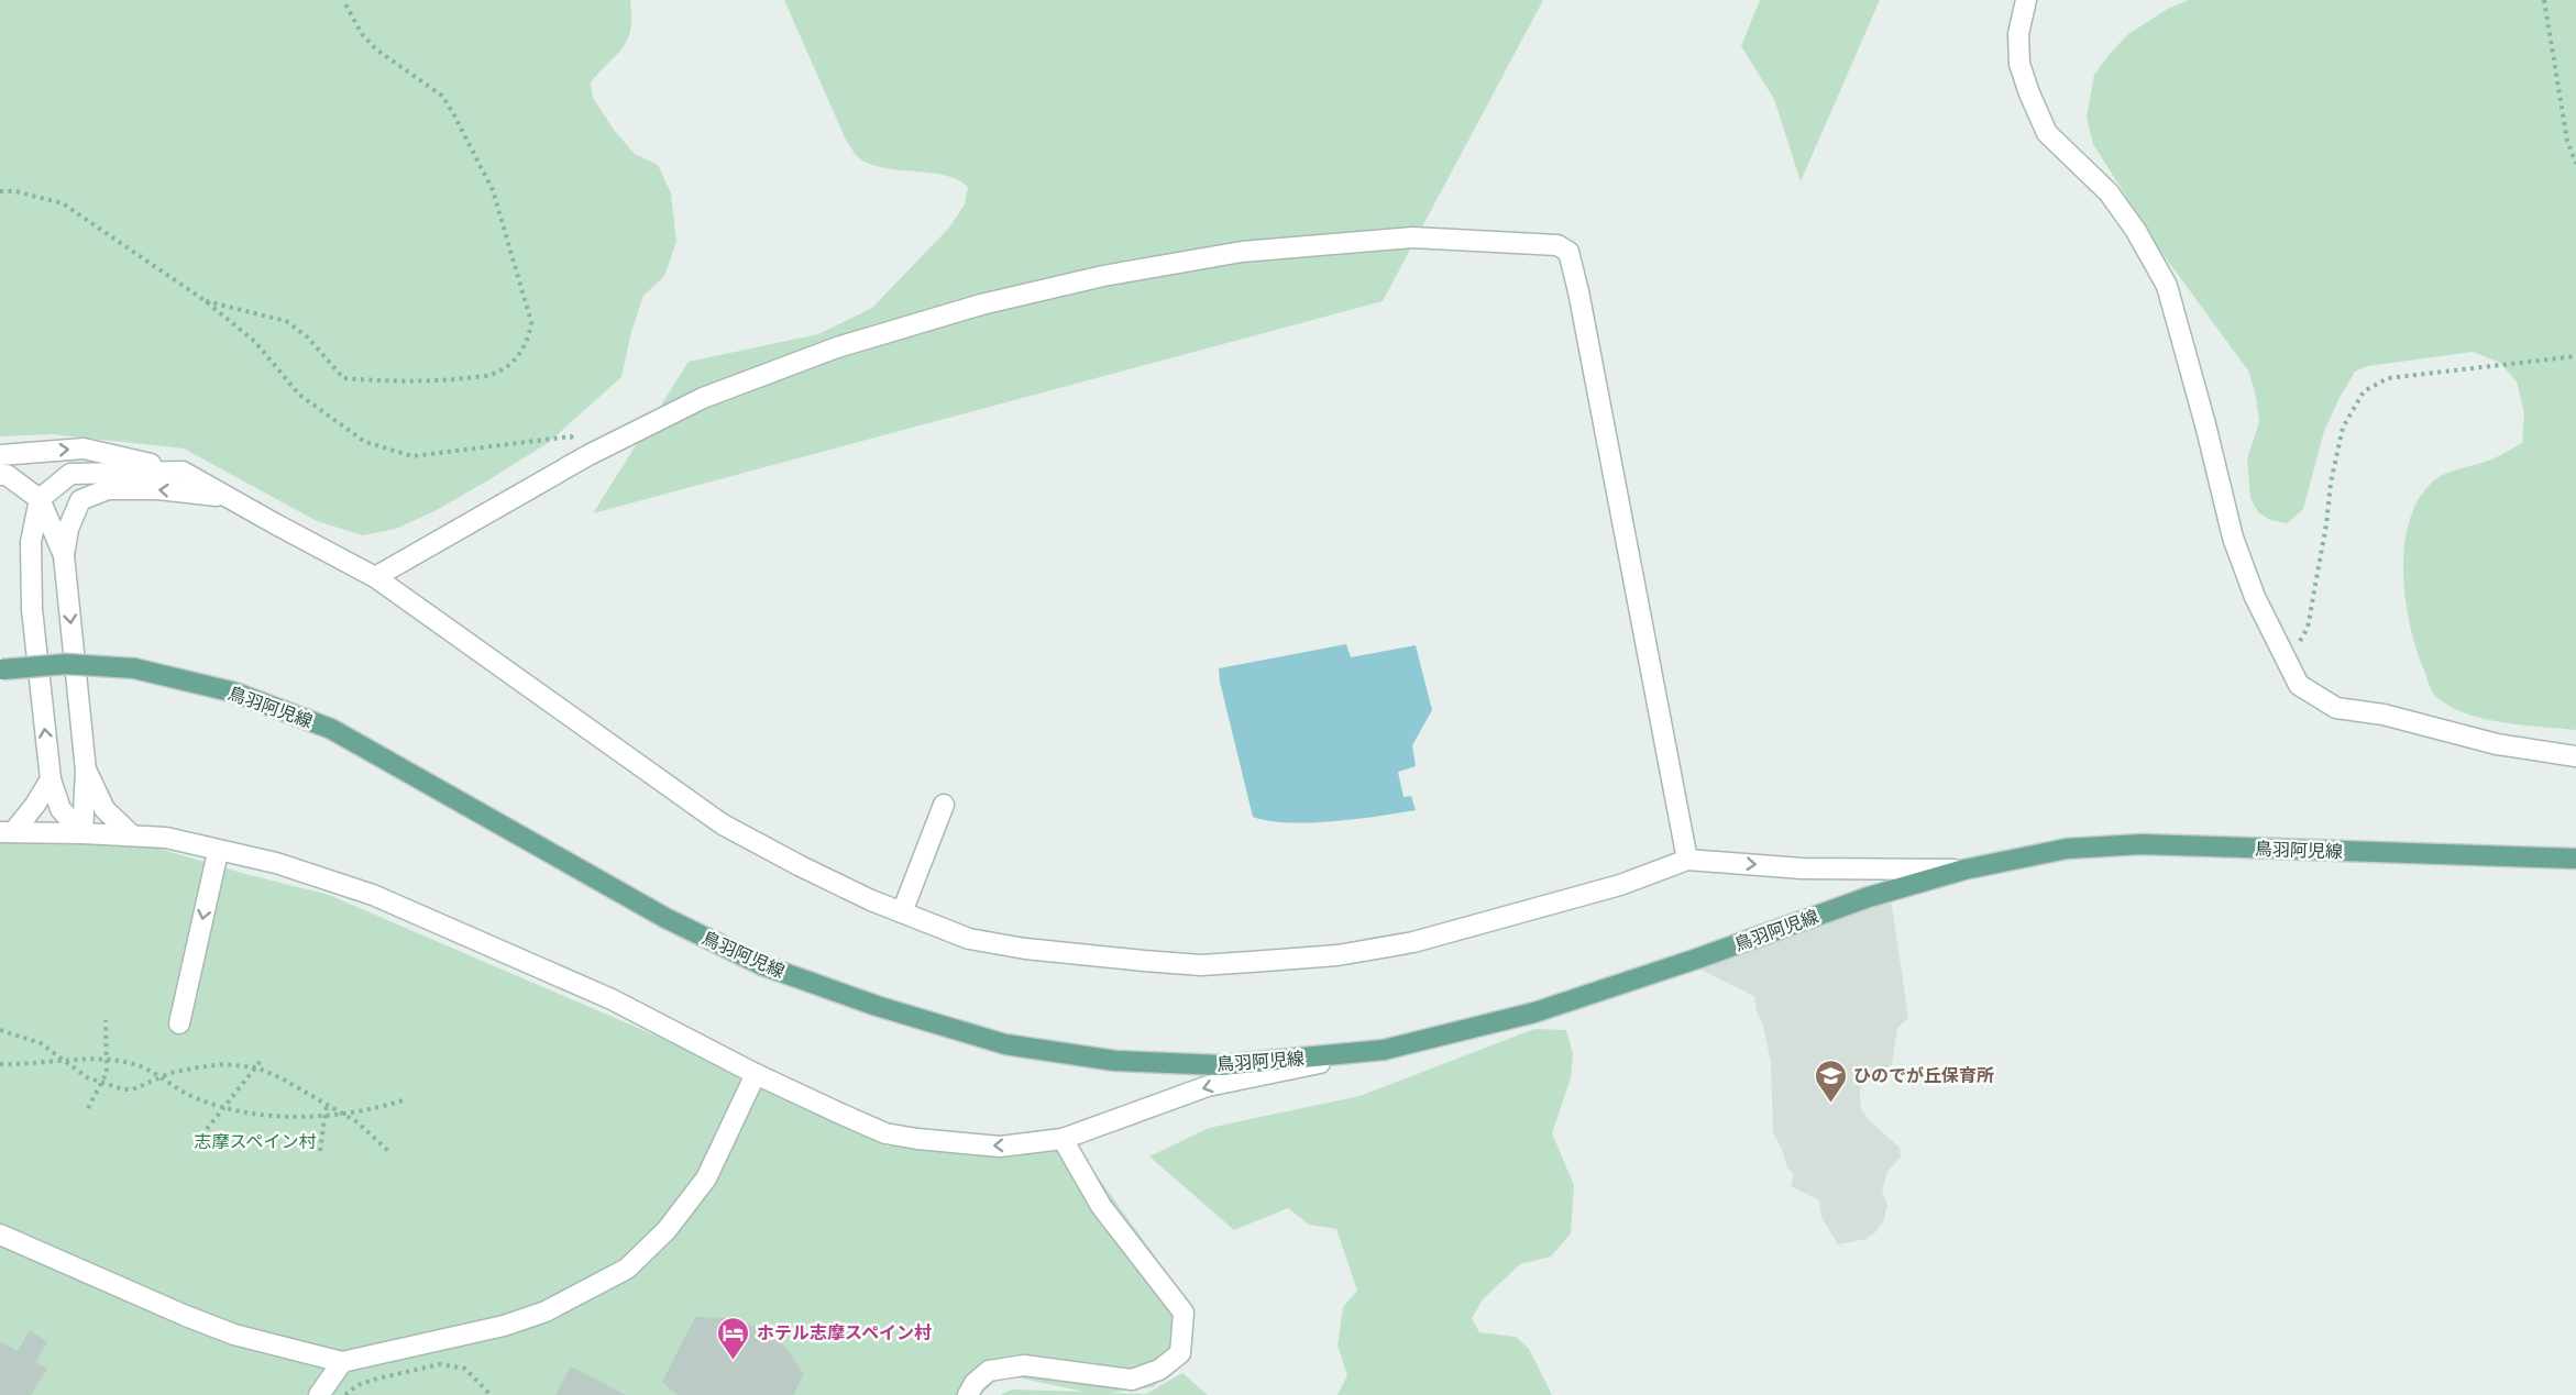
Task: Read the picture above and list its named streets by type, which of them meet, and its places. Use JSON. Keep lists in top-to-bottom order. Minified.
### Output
{"streets":{"main road":["鳥羽阿児線"]},"parks":["志摩スペイン村"],"places":{"school or university":["ひのでが丘保育所"],"hotel":["ホテル志摩スペイン村"]}}
